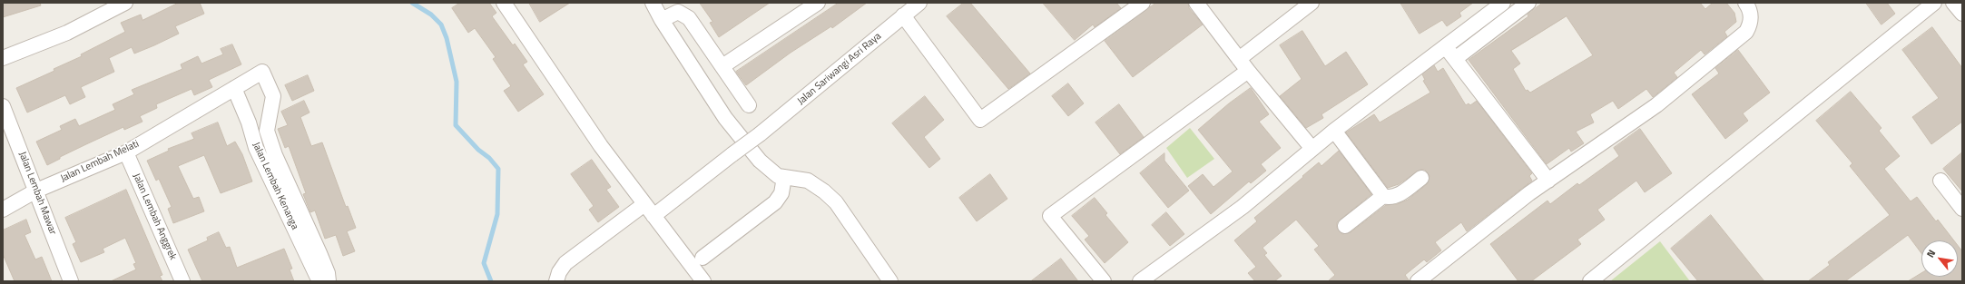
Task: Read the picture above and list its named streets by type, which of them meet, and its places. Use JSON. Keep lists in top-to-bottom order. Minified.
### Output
{"streets":{"street":["Jalan Sariwangi Asri Raya","Jalan Lembah Melati","Jalan Lembah Kenanga","Jalan Lembah Mawar","Jalan Lembah Anggrek"]},"crossings":[["Jalan Lembah Melati","Jalan Lembah Kenanga"],["Jalan Lembah Melati","Jalan Lembah Mawar"],["Jalan Lembah Melati","Jalan Lembah Anggrek"]],"north":"top left"}
